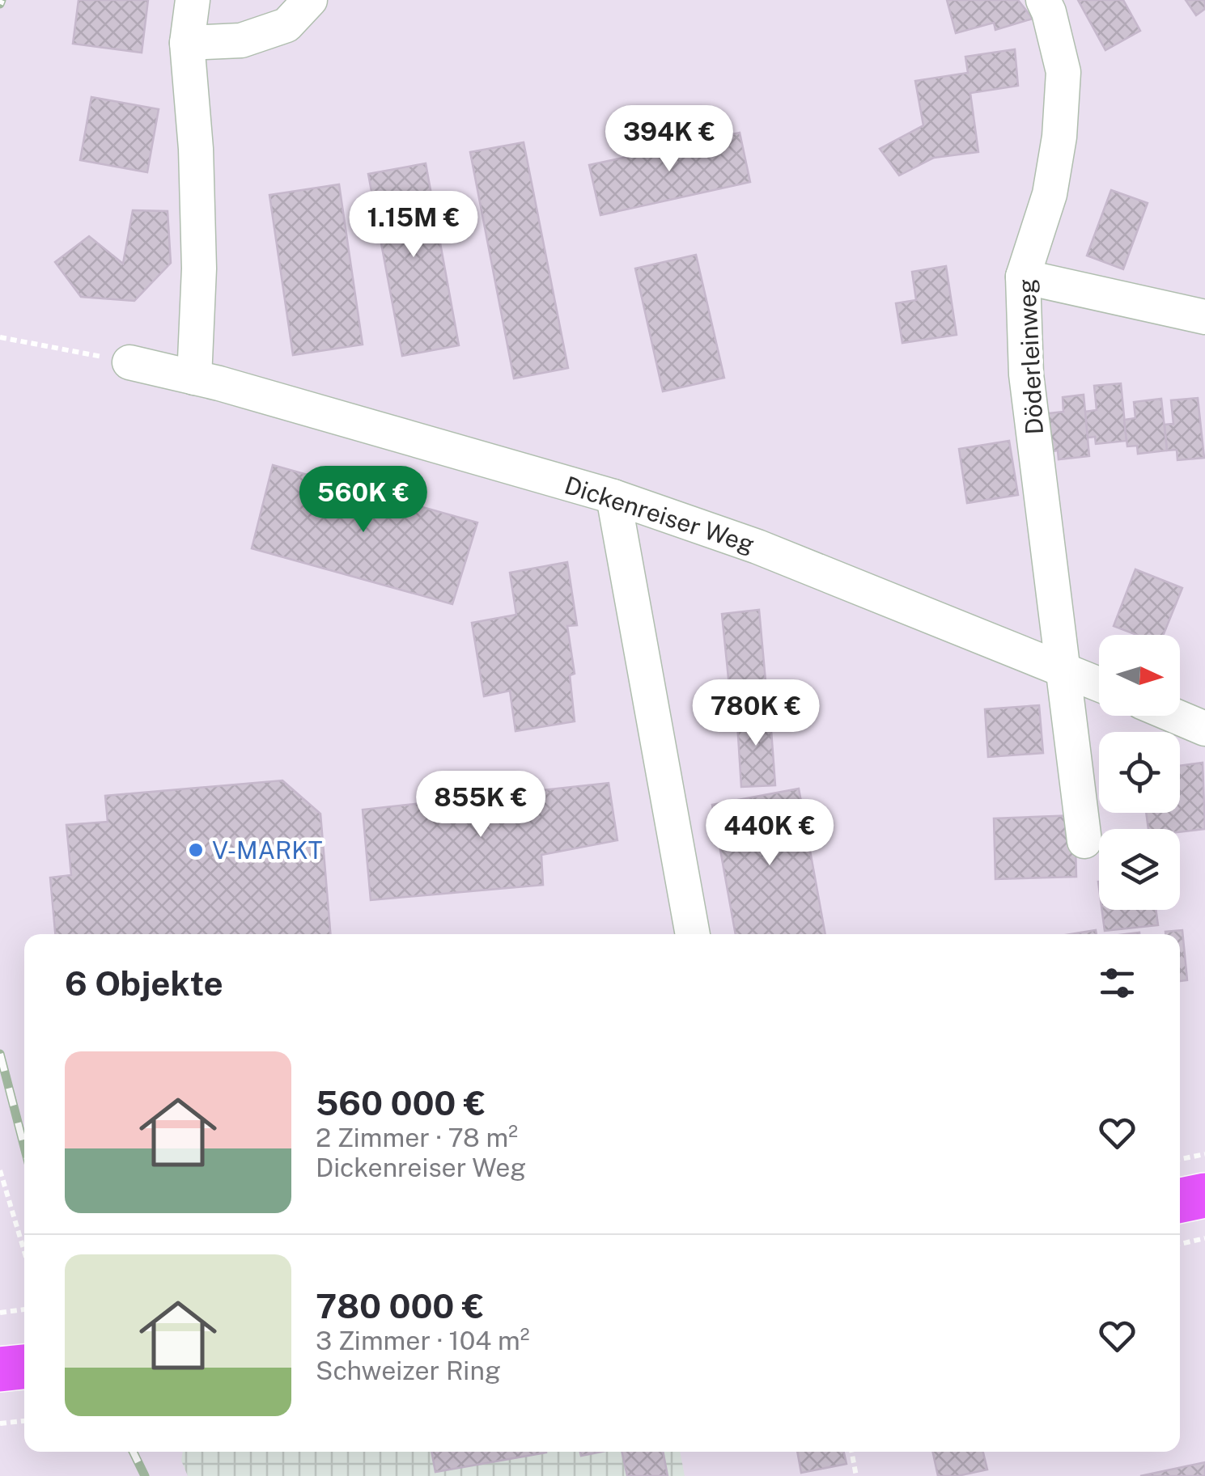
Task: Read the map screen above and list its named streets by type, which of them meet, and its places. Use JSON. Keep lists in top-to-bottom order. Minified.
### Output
{"streets":{"street":["Döderleinweg","Dickenreiser Weg"]},"crossings":[["Döderleinweg","Dickenreiser Weg"]],"places":["V-MARKT"],"north":"right","page":{"price":["394K €","1.15M €","560K €","780K €","855K €","440K €"],"heading":"6 Objekte","list":[{"name":"560 000 €","note":"2 Zimmer · 78 m² · Dickenreiser Weg"},{"name":"780 000 €","note":"3 Zimmer · 104 m² · Schweizer Ring"}]}}
